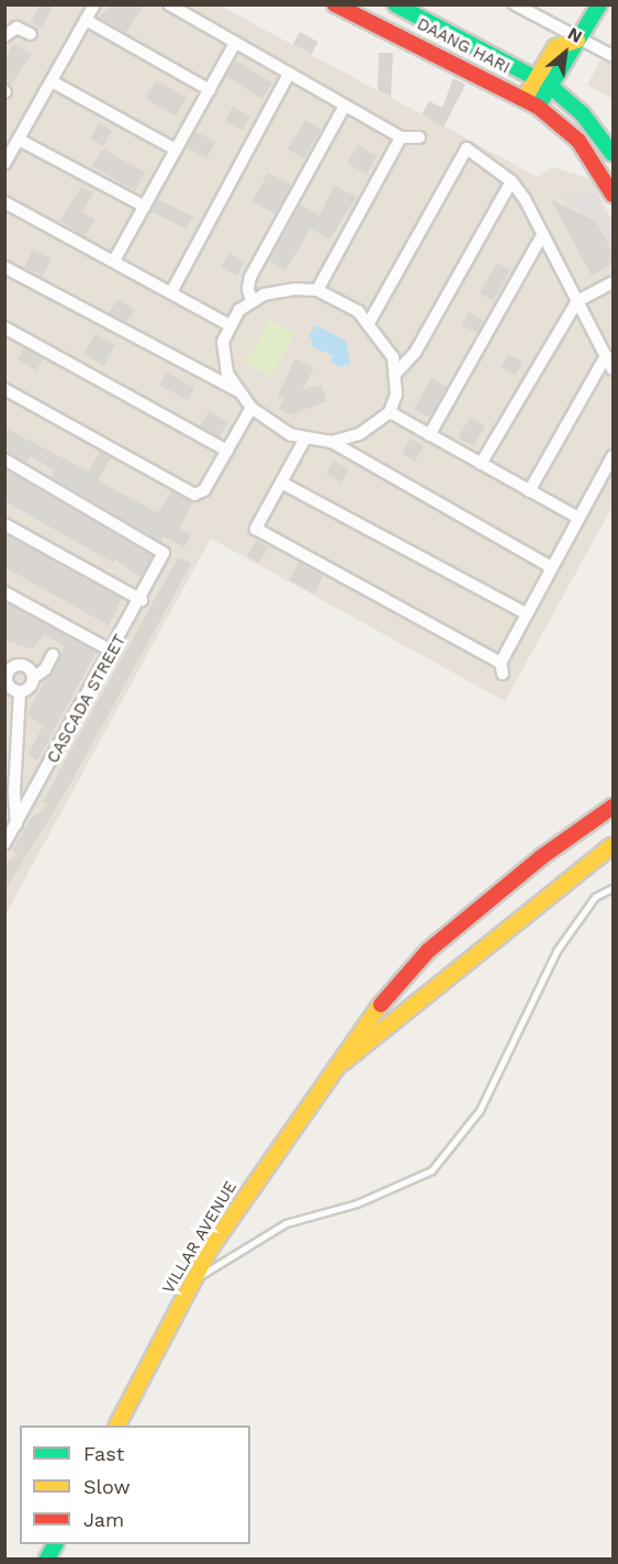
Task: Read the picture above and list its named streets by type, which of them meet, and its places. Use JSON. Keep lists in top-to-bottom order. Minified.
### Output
{"streets":{"street":["DAANG HARI","CASCADA STREET","VILLAR AVENUE"]},"legend":["Fast","Slow","Jam"],"north":"top right"}
